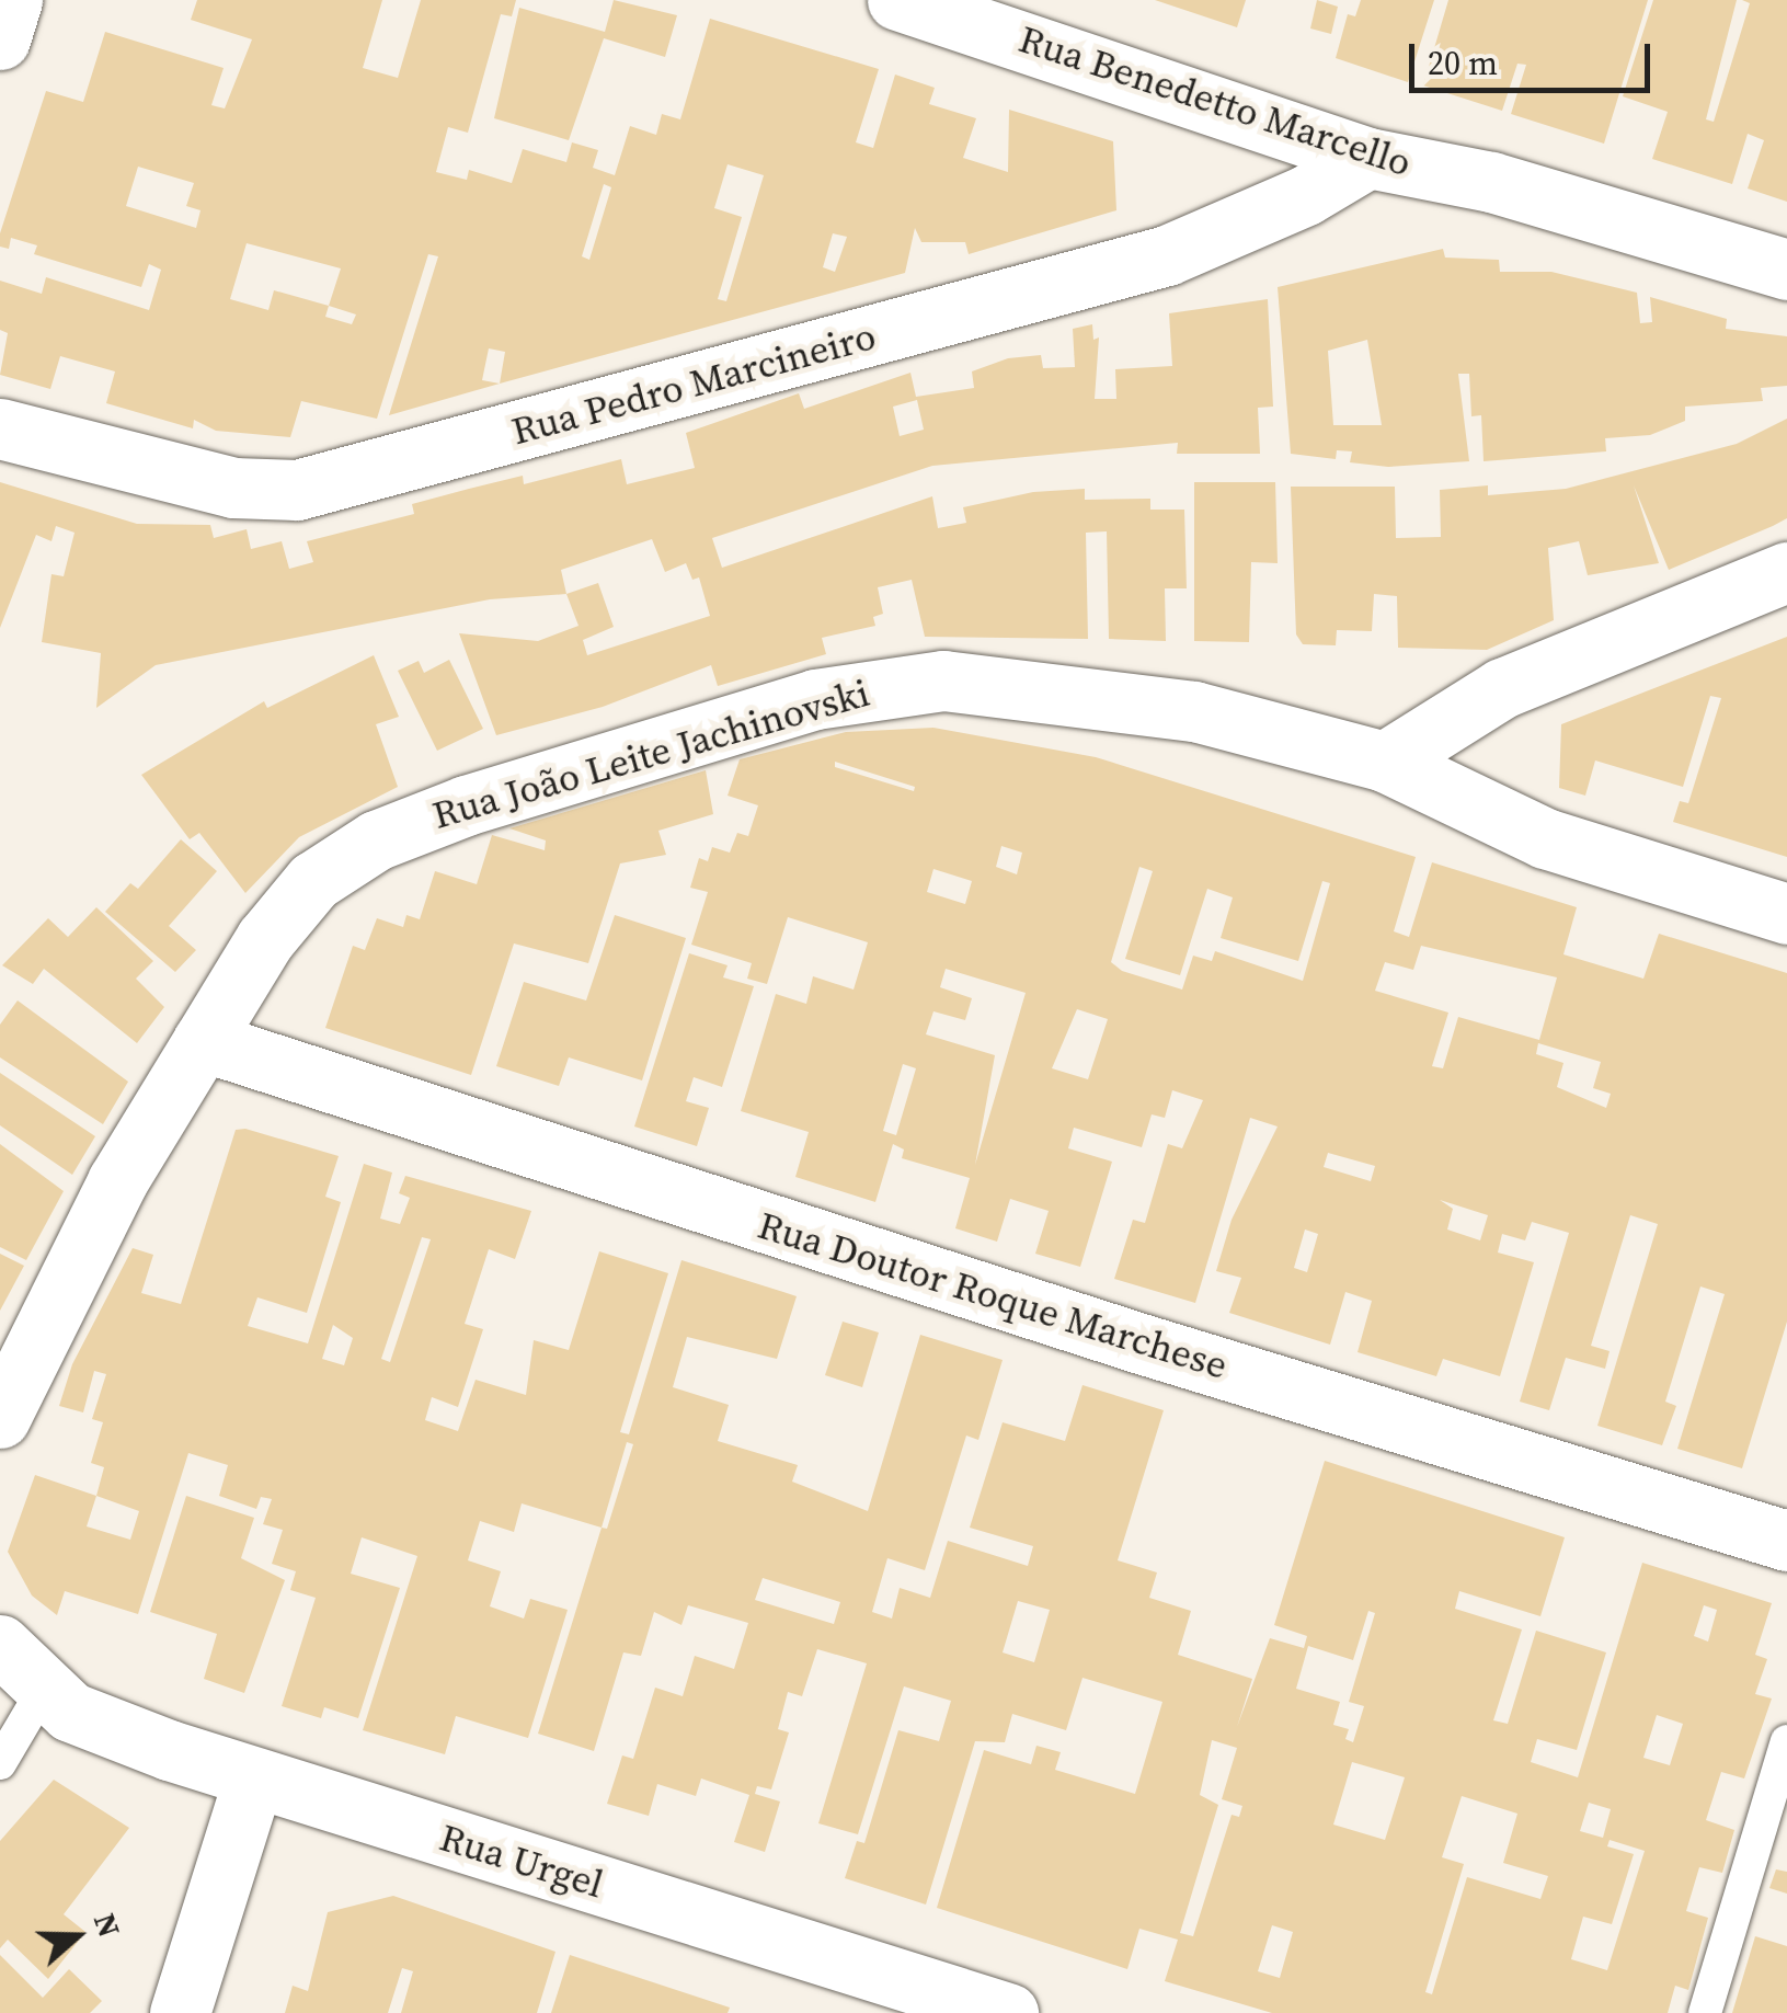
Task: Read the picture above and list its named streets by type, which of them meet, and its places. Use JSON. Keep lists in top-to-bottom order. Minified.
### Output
{"streets":{"street":["Rua Benedetto Marcello","Rua Pedro Marcineiro","Rua João Leite Jachinovski","Rua Doutor Roque Marchese","Rua Urgel"]},"crossings":[["Rua Benedetto Marcello","Rua Pedro Marcineiro"],["Rua João Leite Jachinovski","Rua Doutor Roque Marchese"]],"scale_bar":"20 m","north":"right"}
